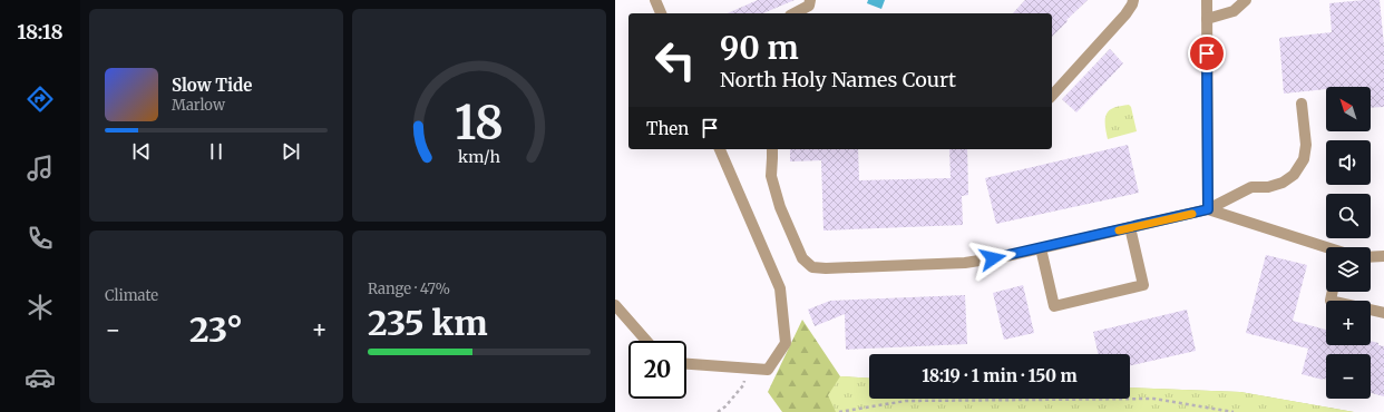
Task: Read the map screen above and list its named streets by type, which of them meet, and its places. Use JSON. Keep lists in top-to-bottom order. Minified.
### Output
{"north":"top left","page":{"tabs":"18:18","turn":["90 m","North Holy Names Court"],"song":["Slow Tide","Marlow"],"map_buttons":["+","−"],"then":"Then","tile":["Climate",["Range · 47%","235 km"]],"heat":["−","23°","+"],"limit":"20","trip":"18:19 · 1 min · 150 m","gauge":["18","km/h"]}}
